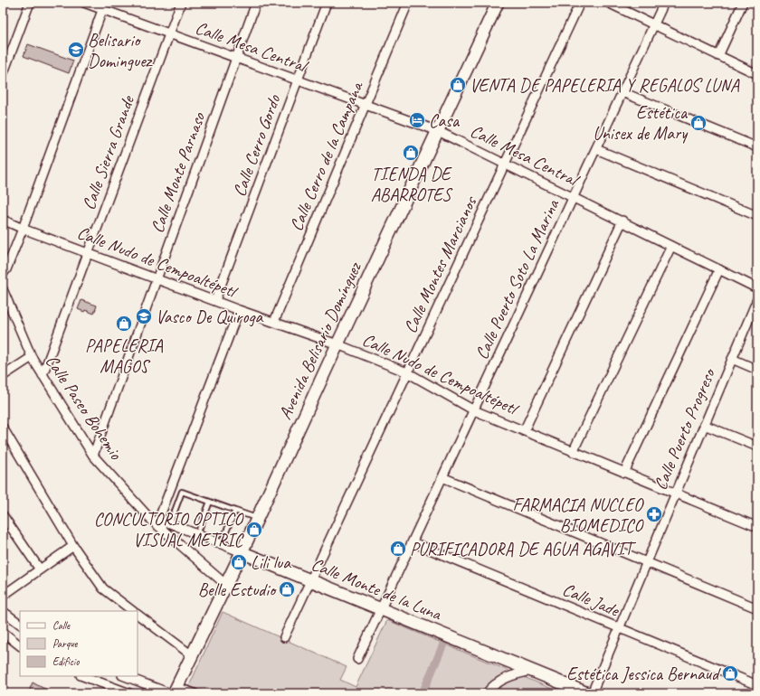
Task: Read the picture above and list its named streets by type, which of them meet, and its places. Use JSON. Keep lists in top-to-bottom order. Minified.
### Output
{"streets":{"main road":["Avenida Belisario Domínguez","Calle Monte de la Luna"],"street":["Calle Mesa Central","Calle Cerro Gordo","Calle Sierra Grande","Calle Cerro de la Campana","Calle Monte Parnaso","Calle Nudo de Cempoaltépetl","Calle Montes Marcianos","Calle Puerto Soto La Marina","Calle Paseo Bohemio","Calle Puerto Progreso","Calle Jade"]},"crossings":[["Calle Mesa Central","Calle Cerro Gordo"],["Calle Mesa Central","Calle Sierra Grande"],["Calle Mesa Central","Calle Cerro de la Campana"],["Calle Mesa Central","Calle Monte Parnaso"],["Calle Mesa Central","Calle Montes Marcianos"],["Calle Mesa Central","Calle Puerto Soto La Marina"],["Calle Mesa Central","Avenida Belisario Domínguez"],["Calle Cerro Gordo","Calle Nudo de Cempoaltépetl"],["Calle Sierra Grande","Calle Nudo de Cempoaltépetl"],["Calle Sierra Grande","Calle Paseo Bohemio"],["Calle Cerro de la Campana","Calle Nudo de Cempoaltépetl"],["Calle Monte Parnaso","Calle Nudo de Cempoaltépetl"],["Calle Monte Parnaso","Calle Paseo Bohemio"],["Calle Nudo de Cempoaltépetl","Calle Montes Marcianos"],["Calle Nudo de Cempoaltépetl","Calle Puerto Soto La Marina"],["Calle Nudo de Cempoaltépetl","Avenida Belisario Domínguez"],["Calle Nudo de Cempoaltépetl","Calle Puerto Progreso"],["Calle Montes Marcianos","Calle Monte de la Luna"],["Calle Puerto Soto La Marina","Calle Monte de la Luna"],["Calle Puerto Soto La Marina","Calle Jade"],["Avenida Belisario Domínguez","Calle Paseo Bohemio"],["Avenida Belisario Domínguez","Calle Monte de la Luna"],["Calle Paseo Bohemio","Calle Monte de la Luna"],["Calle Puerto Progreso","Calle Jade"]],"places":{"school or university":["Belisario Dominguez","Vasco De Quiroga"],"shop":["VENTA DE PAPELERIA Y REGALOS LUNA","Estética Unisex de Mary","TIENDA DE ABARROTES","PAPELERIA MAGOS","CONCULTORIO OPTICO VISUAL METRIC","PURIFICADORA DE AGUA AGAVIT","Lili lua","Belle Estudio","Estética Jessica Bernaud"],"hotel":["Casa"],"pharmacy":["FARMACIA NUCLEO BIOMEDICO"]},"legend":["Calle","Parque","Edificio"]}
